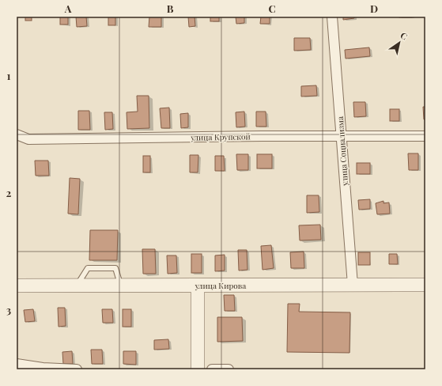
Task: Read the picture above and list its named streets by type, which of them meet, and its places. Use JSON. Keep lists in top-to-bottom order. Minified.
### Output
{"streets":{"main road":["улица Кирова"],"street":["улица Крупской","улица Социализма"]},"crossings":[["улица Крупской","улица Социализма"],["улица Социализма","улица Кирова"]],"north":"top right","grid":{"columns":["A","B","C","D"],"rows":["1","2","3"]}}
